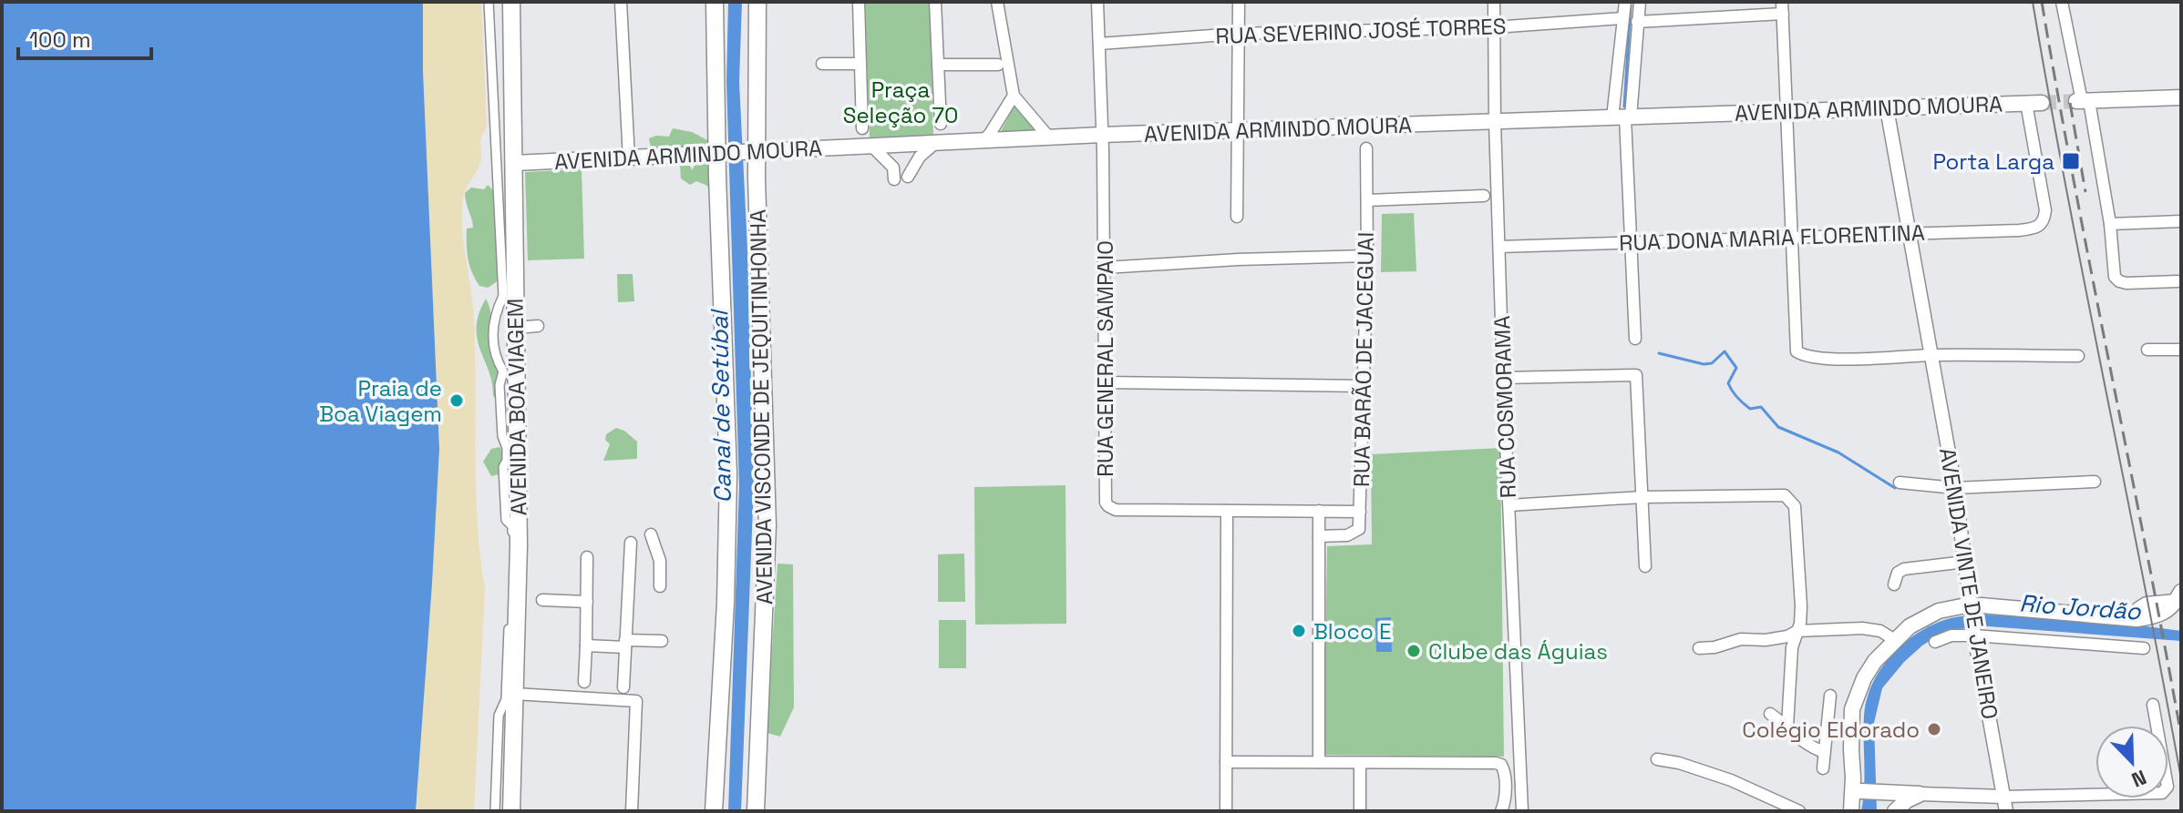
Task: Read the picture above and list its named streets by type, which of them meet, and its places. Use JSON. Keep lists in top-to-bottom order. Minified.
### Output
{"streets":{"main road":["AVENIDA ARMINDO MOURA","AVENIDA BOA VIAGEM","AVENIDA VISCONDE DE JEQUITINHONHA"],"street":["RUA SEVERINO JOSÉ TORRES","RUA DONA MARIA FLORENTINA","RUA GENERAL SAMPAIO","RUA BARÃO DE JACEGUAI","RUA COSMORAMA","AVENIDA VINTE DE JANEIRO"]},"crossings":[["RUA SEVERINO JOSÉ TORRES","RUA GENERAL SAMPAIO"],["RUA SEVERINO JOSÉ TORRES","RUA COSMORAMA"],["AVENIDA ARMINDO MOURA","RUA DONA MARIA FLORENTINA"],["AVENIDA ARMINDO MOURA","RUA GENERAL SAMPAIO"],["AVENIDA ARMINDO MOURA","AVENIDA BOA VIAGEM"],["AVENIDA ARMINDO MOURA","AVENIDA VISCONDE DE JEQUITINHONHA"],["AVENIDA ARMINDO MOURA","RUA COSMORAMA"],["AVENIDA ARMINDO MOURA","AVENIDA VINTE DE JANEIRO"],["RUA DONA MARIA FLORENTINA","RUA COSMORAMA"],["RUA DONA MARIA FLORENTINA","AVENIDA VINTE DE JANEIRO"],["RUA GENERAL SAMPAIO","RUA BARÃO DE JACEGUAI"]],"water":["Canal de Setúbal","Rio Jordão"],"parks":["Praça Seleção 70"],"places":{"transit":["Porta Larga"],"other":["Praia de Boa Viagem","Bloco E","Clube das Águias","Colégio Eldorado"]},"scale_bar":"100 m","north":"bottom right"}
